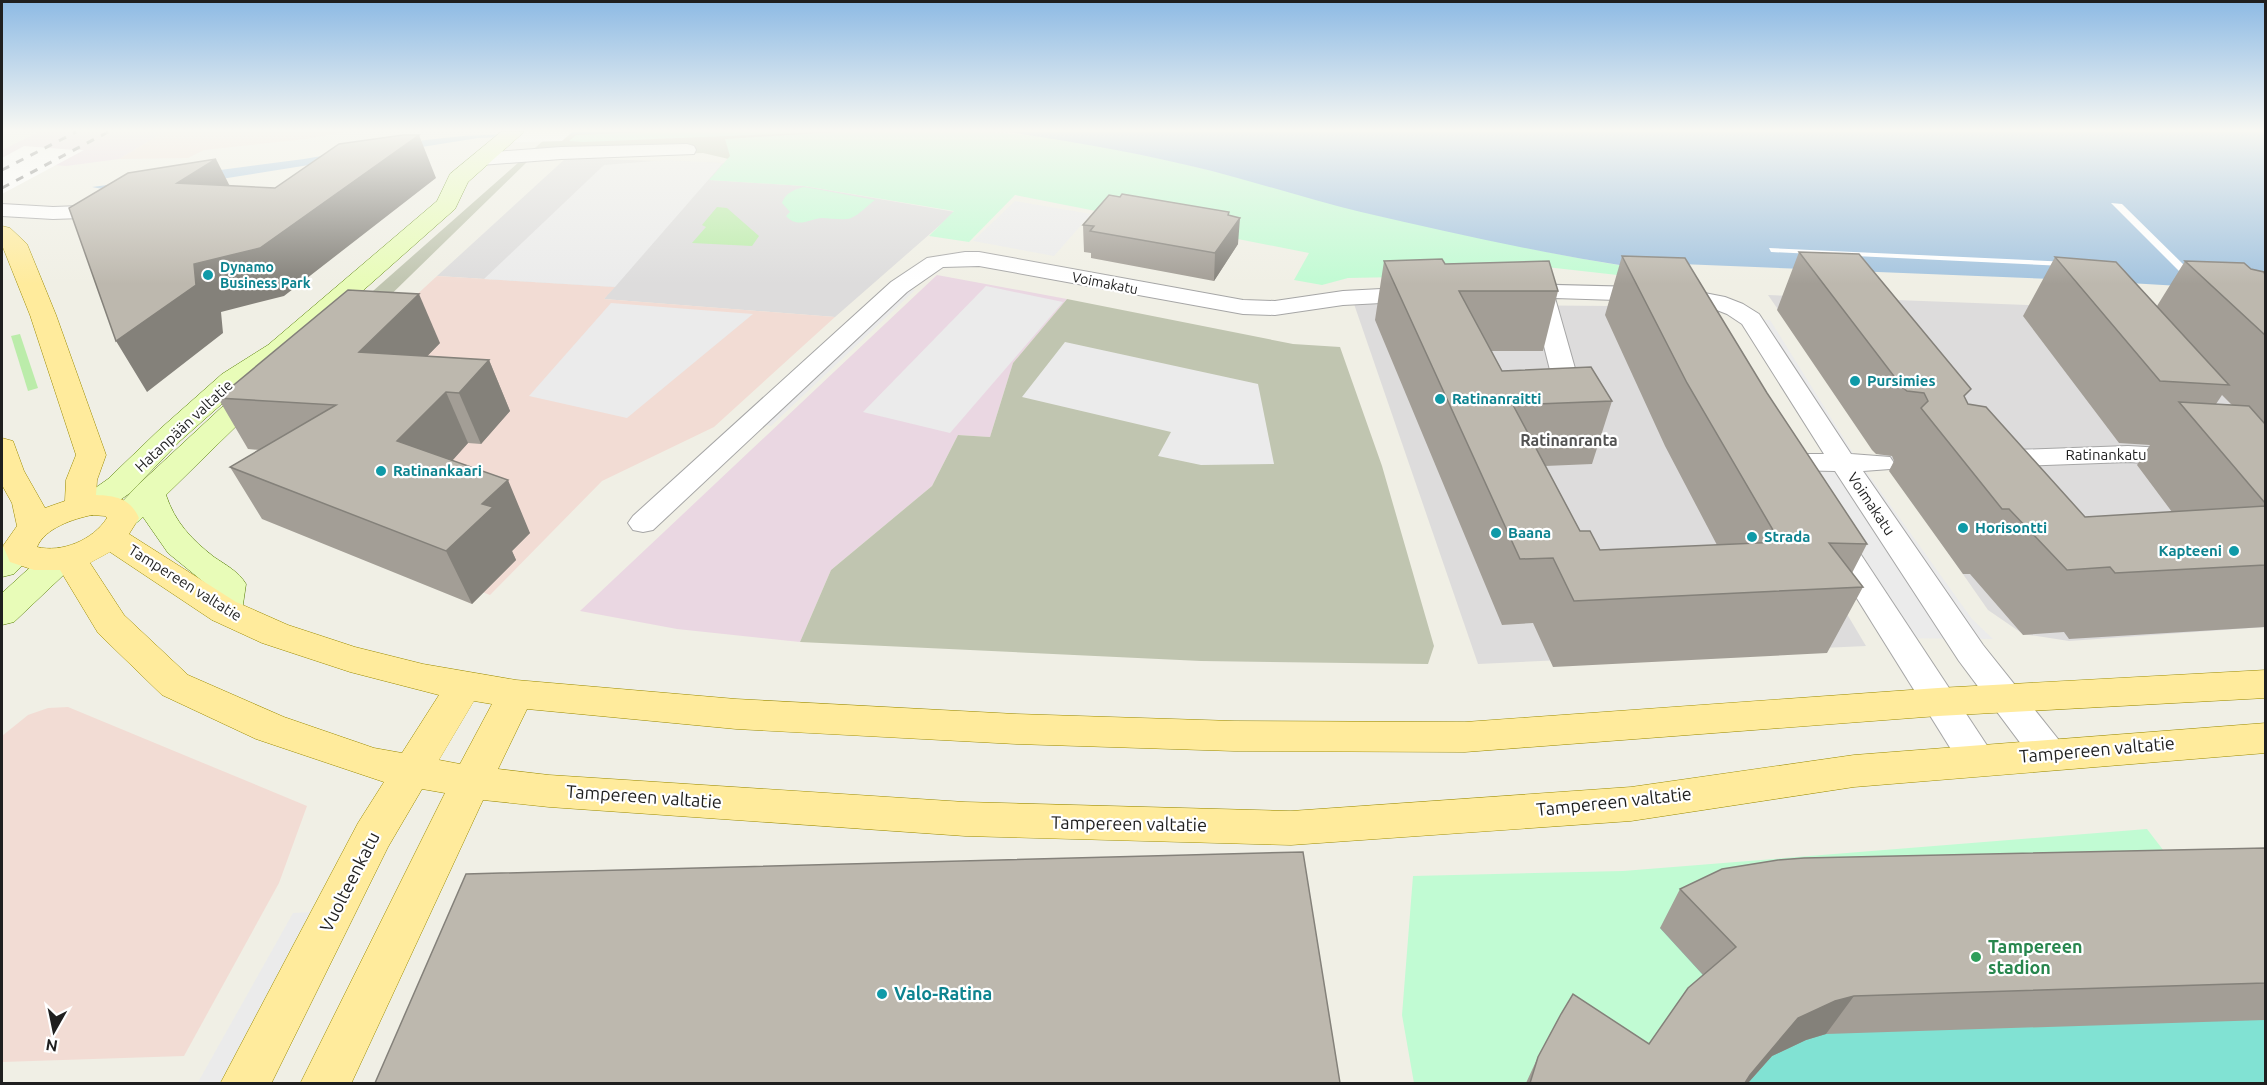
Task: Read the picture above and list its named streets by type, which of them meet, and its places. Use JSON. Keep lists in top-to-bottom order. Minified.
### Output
{"streets":{"main road":["Hatanpään valtatie","Tampereen valtatie","Vuolteenkatu"],"street":["Voimakatu","Ratinankatu"]},"crossings":[["Voimakatu","Tampereen valtatie"],["Hatanpään valtatie","Tampereen valtatie"],["Tampereen valtatie","Vuolteenkatu"]],"districts":["Ratinanranta"],"places":["Dynamo Business Park","Pursimies","Ratinanraitti","Ratinankaari","Horisontti","Baana","Strada","Kapteeni","Tampereen stadion","Valo-Ratina"],"north":"bottom"}
